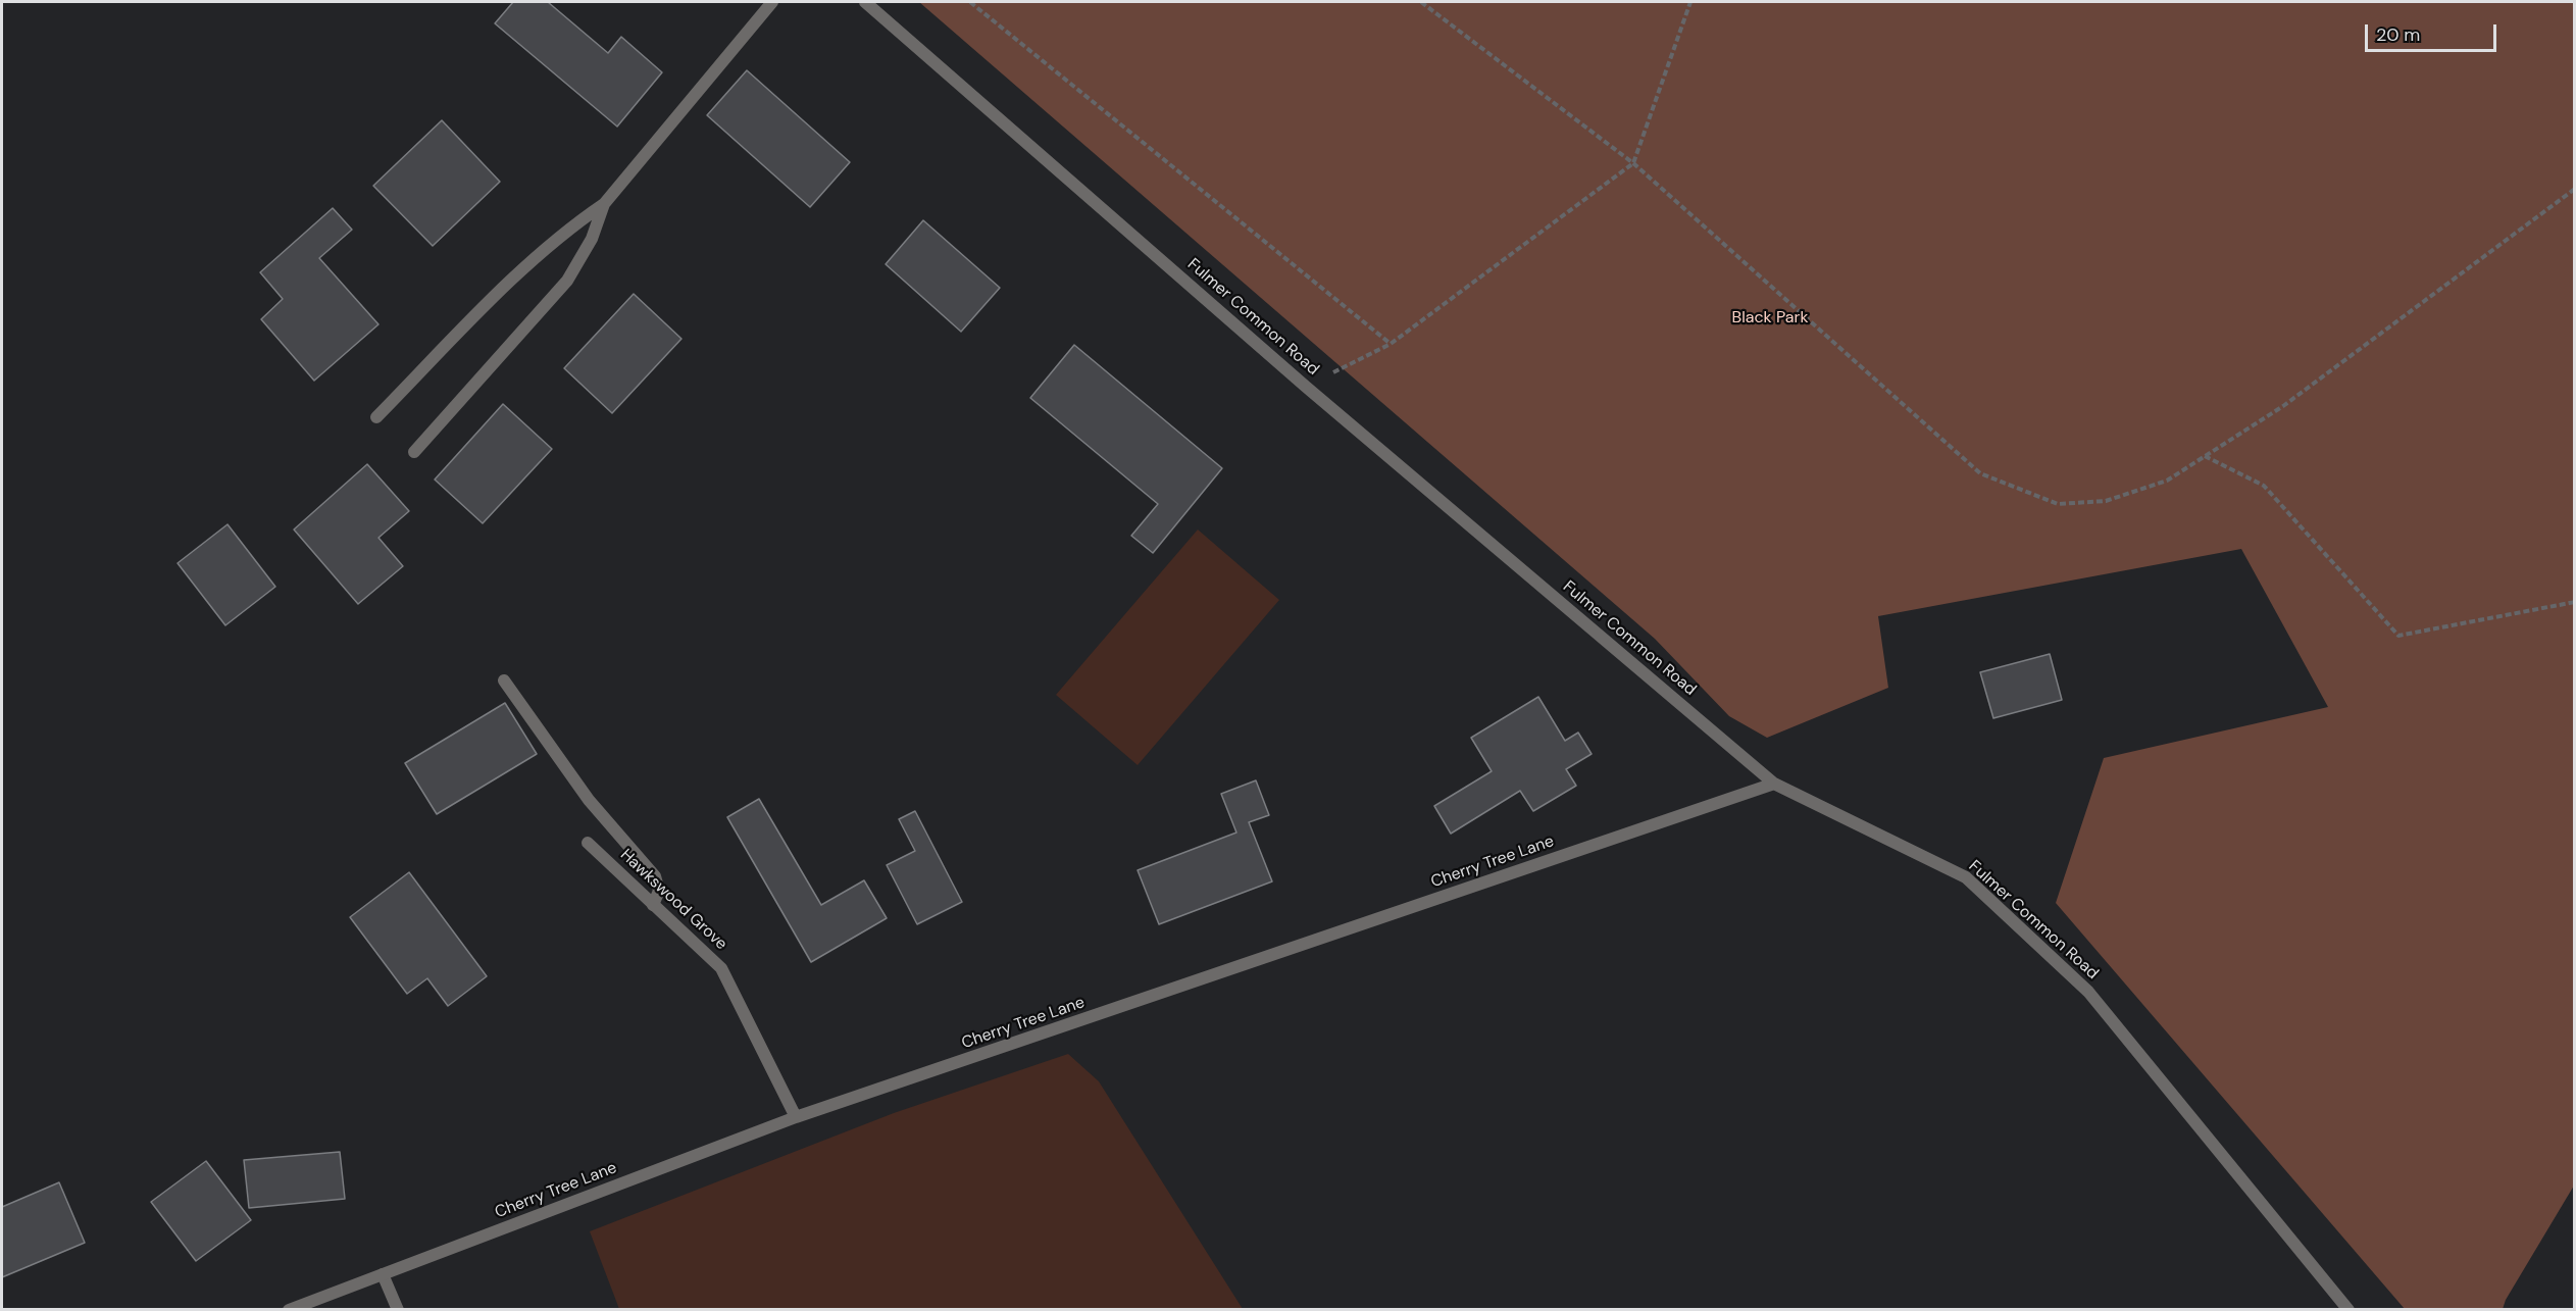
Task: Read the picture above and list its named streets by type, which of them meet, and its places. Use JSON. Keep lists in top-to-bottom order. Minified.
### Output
{"streets":{"street":["Fulmer Common Road","Cherry Tree Lane","Hawkswood Grove"]},"crossings":[["Fulmer Common Road","Cherry Tree Lane"],["Cherry Tree Lane","Hawkswood Grove"]],"parks":["Black Park"],"scale_bar":"20 m"}
